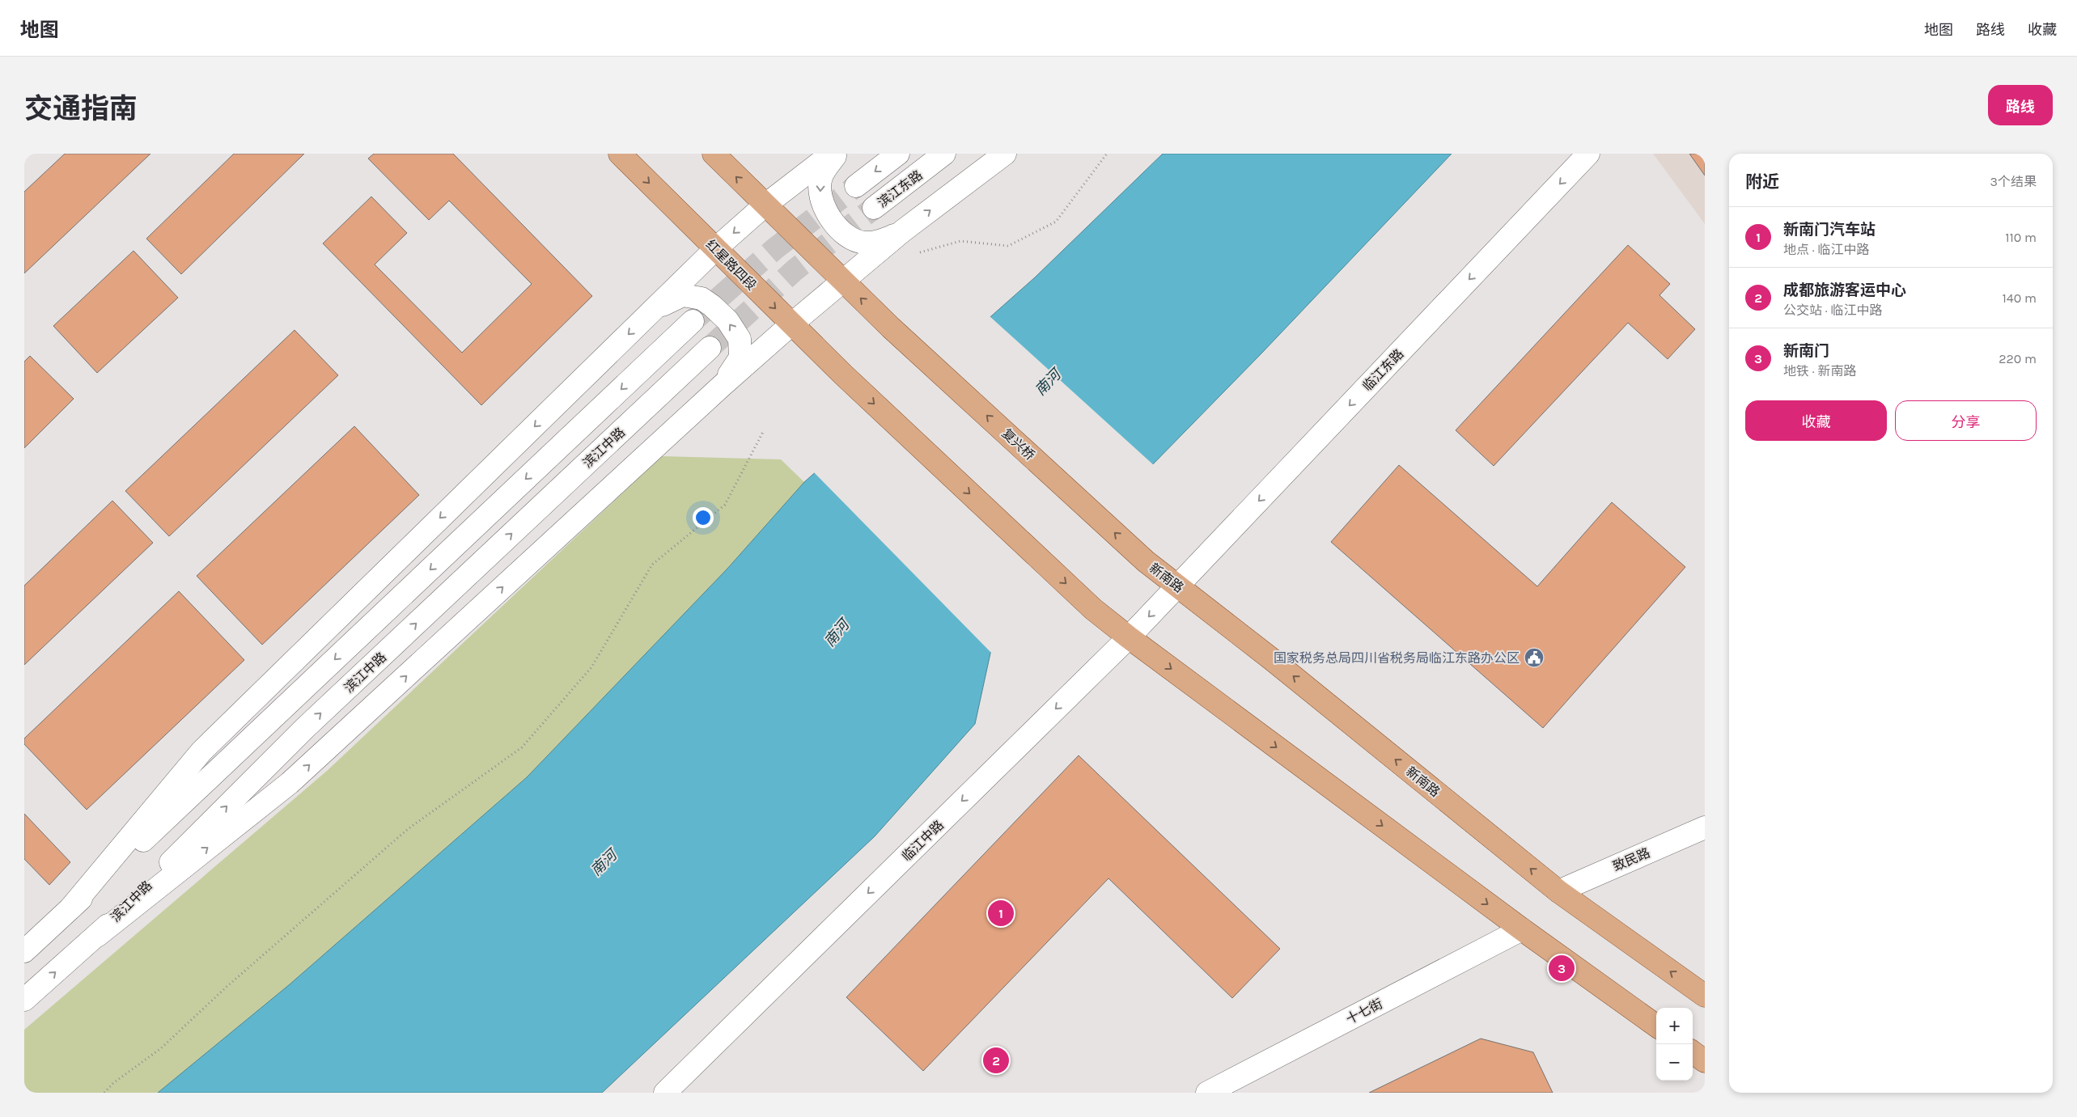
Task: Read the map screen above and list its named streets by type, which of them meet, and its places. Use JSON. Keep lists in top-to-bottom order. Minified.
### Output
{"streets":{"main road":["滨江东路","红星路四段","临江东路","复兴桥","滨江中路","新南路","临江中路","致民路","十七街"]},"crossings":[["红星路四段","临江中路"],["临江东路","新南路"],["临江东路","临江中路"],["复兴桥","新南路"],["新南路","临江中路"],["新南路","致民路"]],"one_way":["红星路四段","临江东路","复兴桥","临江中路"],"water":["南河"],"places":{"public building":["国家税务总局四川省税务局临江东路办公区"]},"page":{"header":"地图","nav":["地图","路线","收藏"],"title":"交通指南","buttons":["路线",["收藏","分享"]],"heading":["附近","3个结果"],"list":[{"mark":"1","name":"新南门汽车站","note":"地点 · 临江中路","value":"110 m"},{"mark":"2","name":"成都旅游客运中心","note":"公交站 · 临江中路","value":"140 m"},{"mark":"3","name":"新南门","note":"地铁 · 新南路","value":"220 m"}],"pins":["1","3","2"],"map_buttons":["+","−"]}}
